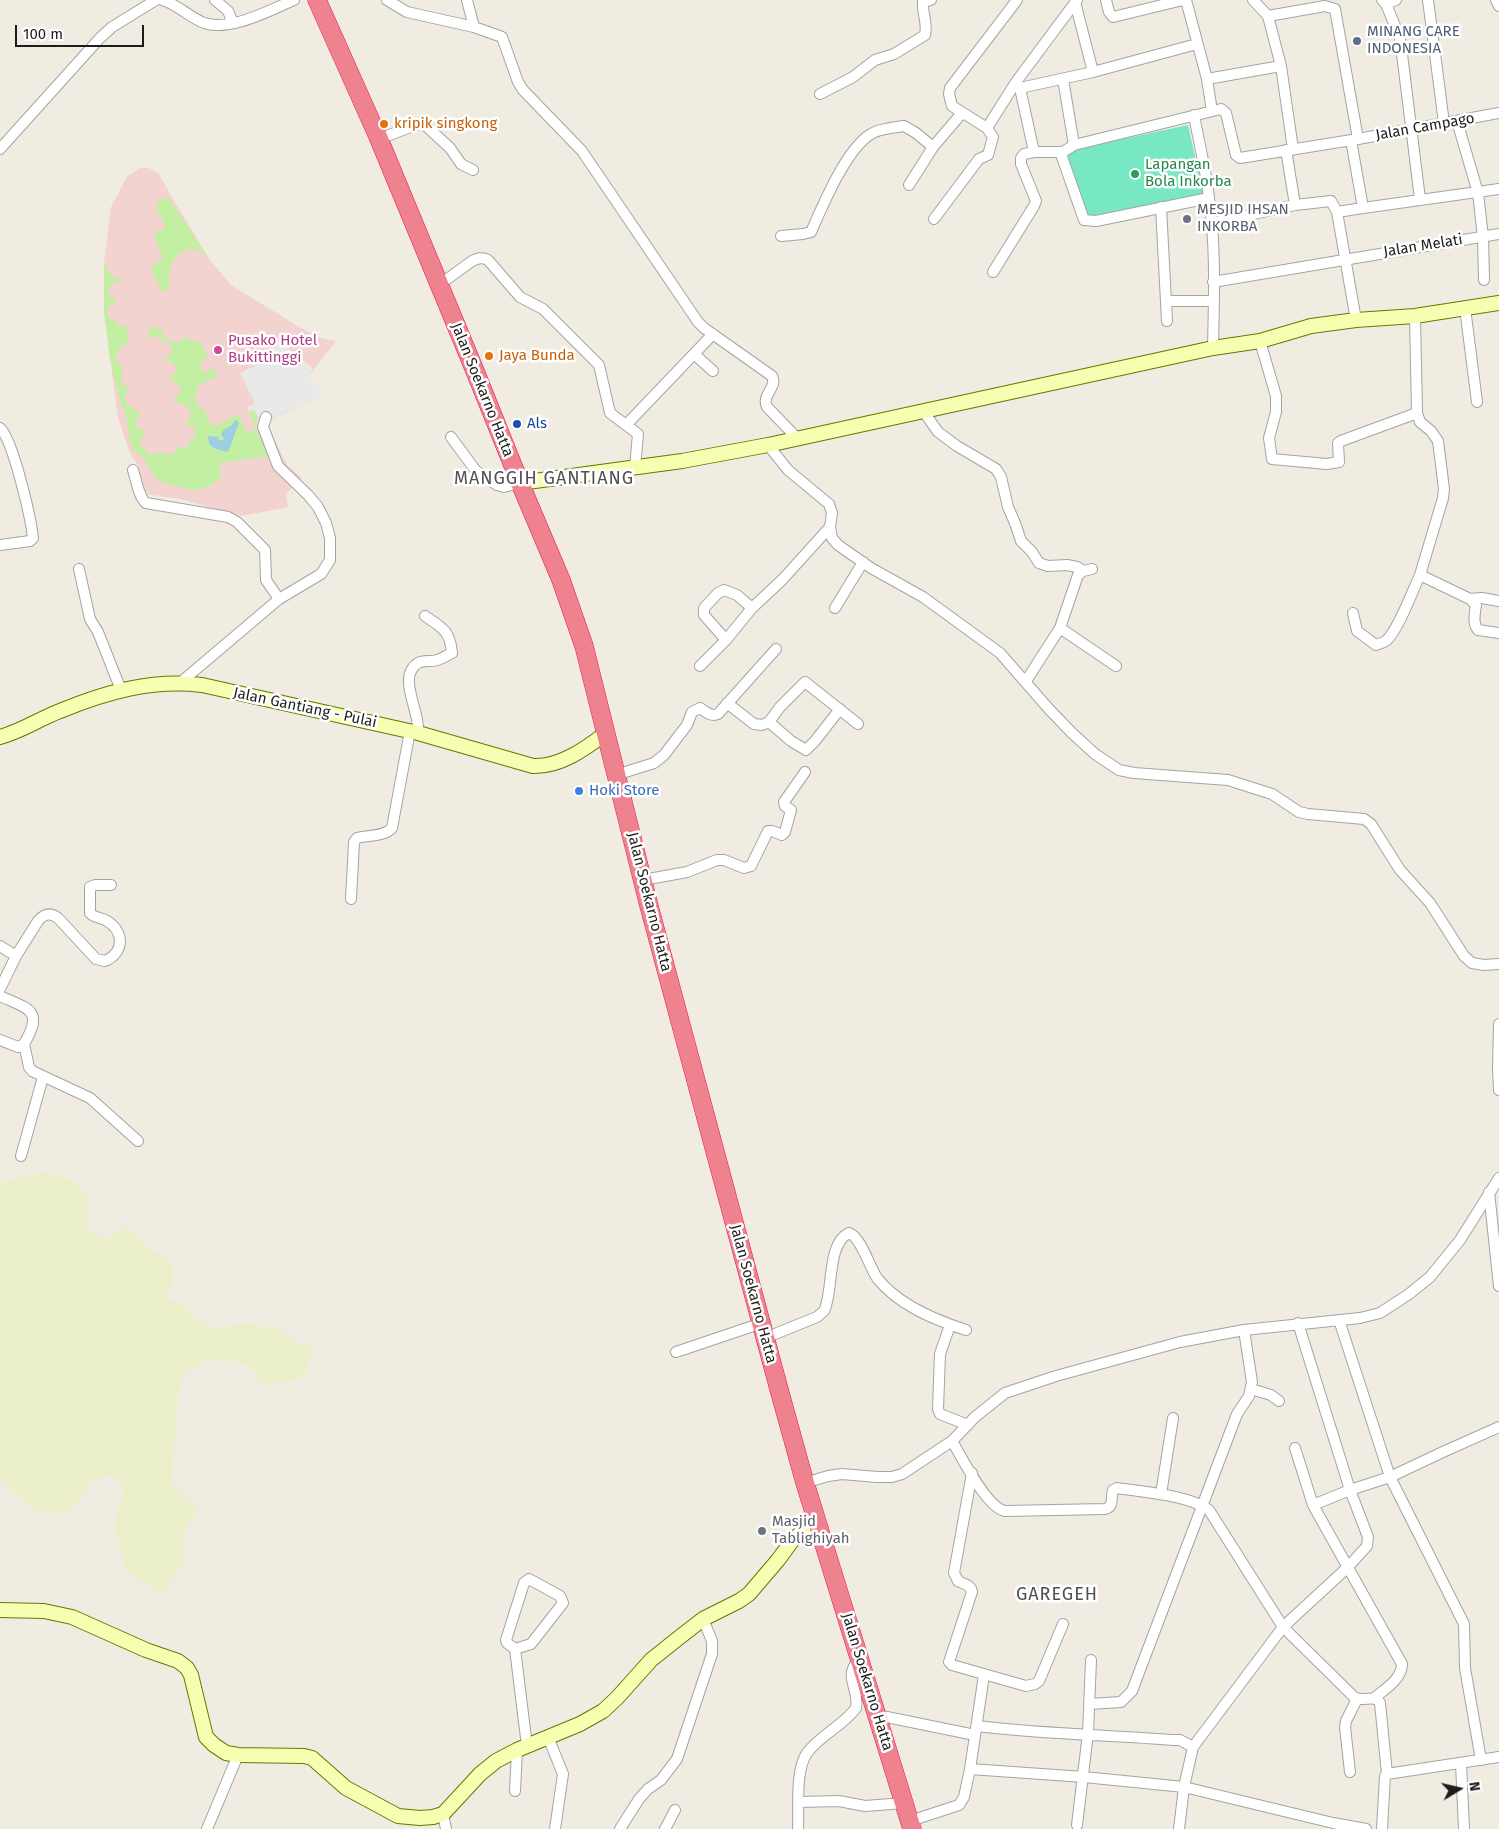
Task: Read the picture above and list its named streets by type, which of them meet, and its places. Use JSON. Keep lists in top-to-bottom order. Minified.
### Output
{"streets":{"highway":["Jalan Soekarno Hatta"],"street":["Jalan Campago","Jalan Melati","Jalan Gantiang - Pulai"]},"crossings":[["Jalan Soekarno Hatta","Jalan Gantiang - Pulai"]],"districts":["MANGGIH GANTIANG","GAREGEH"],"places":["MINANG CARE INDONESIA","kripik singkong","Lapangan Bola Inkorba","MESJID IHSAN INKORBA","Pusako Hotel Bukittinggi","Jaya Bunda","Als","Hoki Store","Masjid Tablighiyah"],"scale_bar":"100 m","north":"right"}
